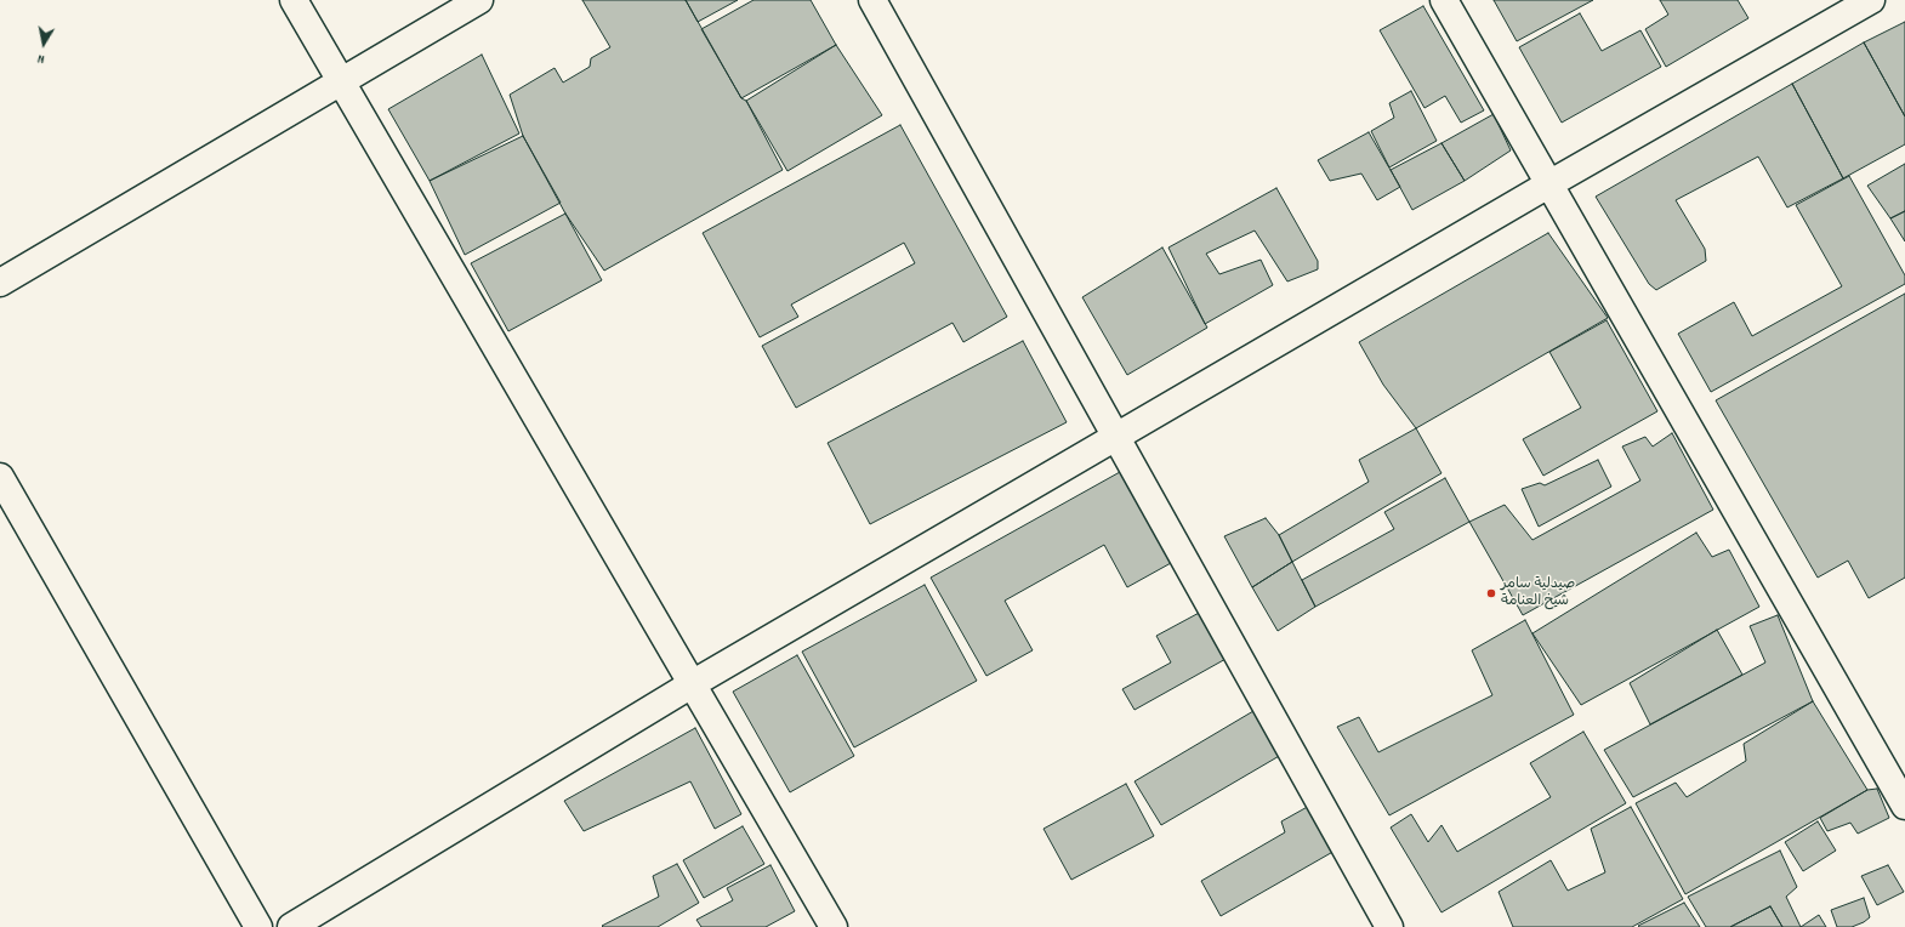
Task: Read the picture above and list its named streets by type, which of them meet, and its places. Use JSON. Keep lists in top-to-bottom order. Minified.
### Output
{"places":["صيدلية سامر شيخ العنامة"],"north":"bottom"}
